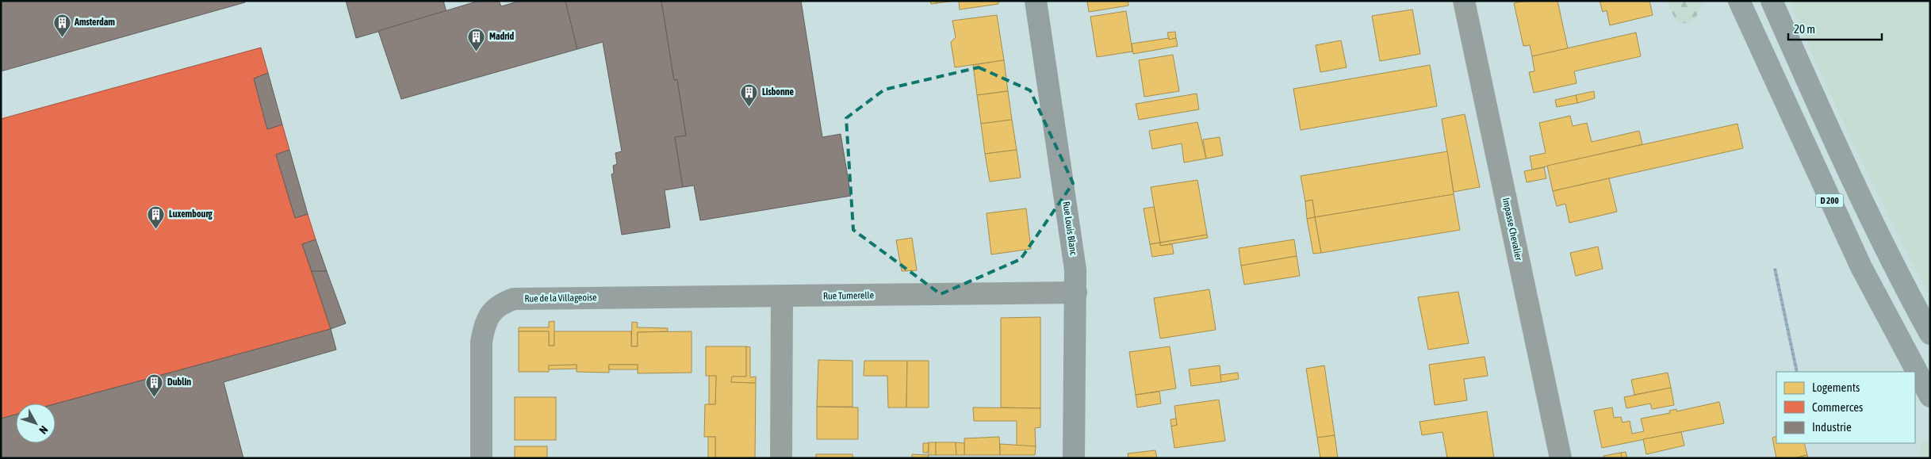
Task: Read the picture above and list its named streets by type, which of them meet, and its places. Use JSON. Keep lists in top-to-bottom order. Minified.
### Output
{"streets":{"main road":["D 200"],"street":["Rue Louis Blanc","Impasse Chevalier","Rue Tumerelle","Rue de la Villageoise"]},"crossings":[["Rue Louis Blanc","Rue Tumerelle"],["Rue Tumerelle","Rue de la Villageoise"]],"places":{"building":["Amsterdam","Madrid","Lisbonne","Luxembourg","Dublin"]},"legend":["Logements","Commerces","Industrie"],"scale_bar":"20 m","north":"bottom right"}
